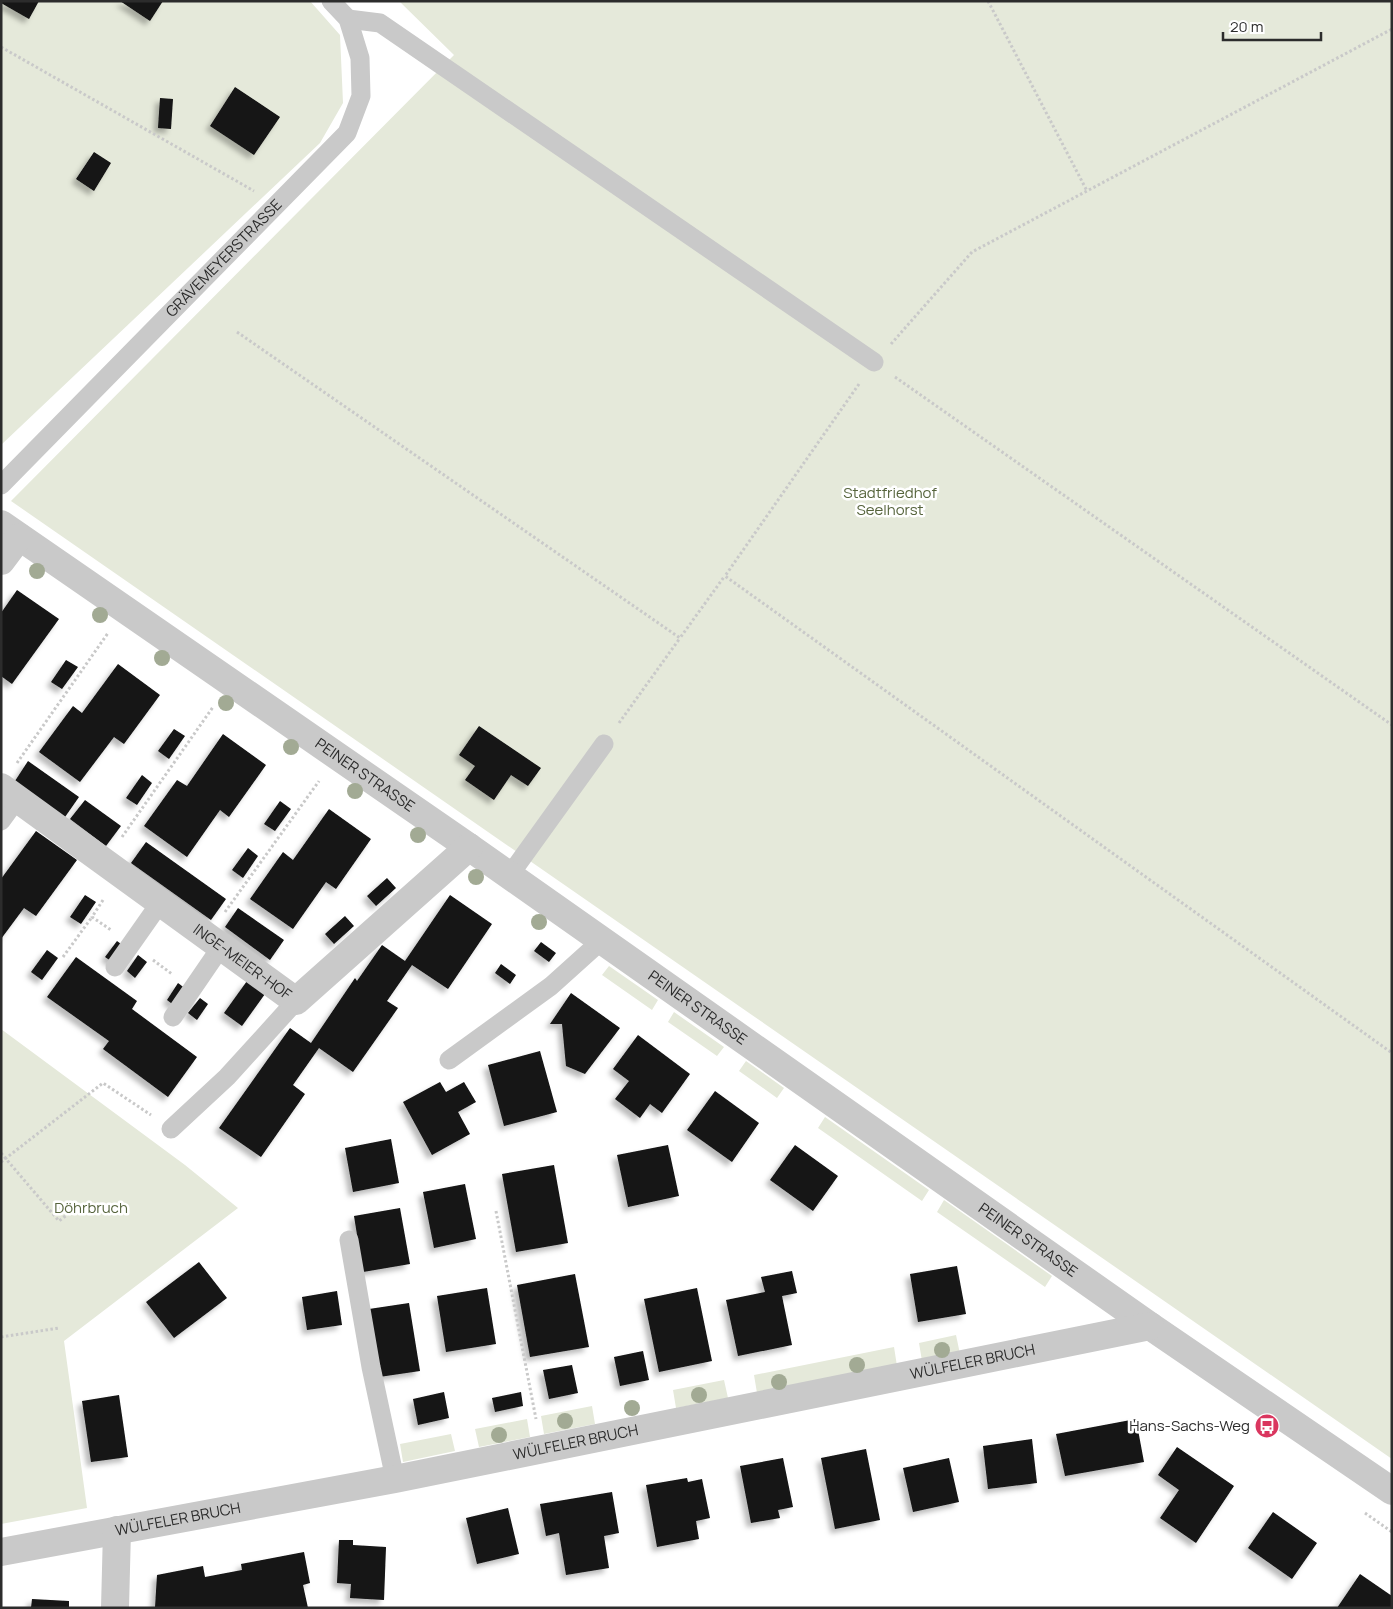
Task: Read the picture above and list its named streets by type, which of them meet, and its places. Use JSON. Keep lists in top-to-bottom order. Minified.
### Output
{"streets":{"street":["PEINER STRASSE","INGE-MEIER-HOF","WÜLFELER BRUCH"],"lane":["GRÄVEMEYERSTRASSE"]},"crossings":[["PEINER STRASSE","INGE-MEIER-HOF"],["PEINER STRASSE","WÜLFELER BRUCH"]],"parks":["Stadtfriedhof Seelhorst","Döhrbruch"],"places":{"bus stop":["Hans-Sachs-Weg"]},"scale_bar":"20 m"}
